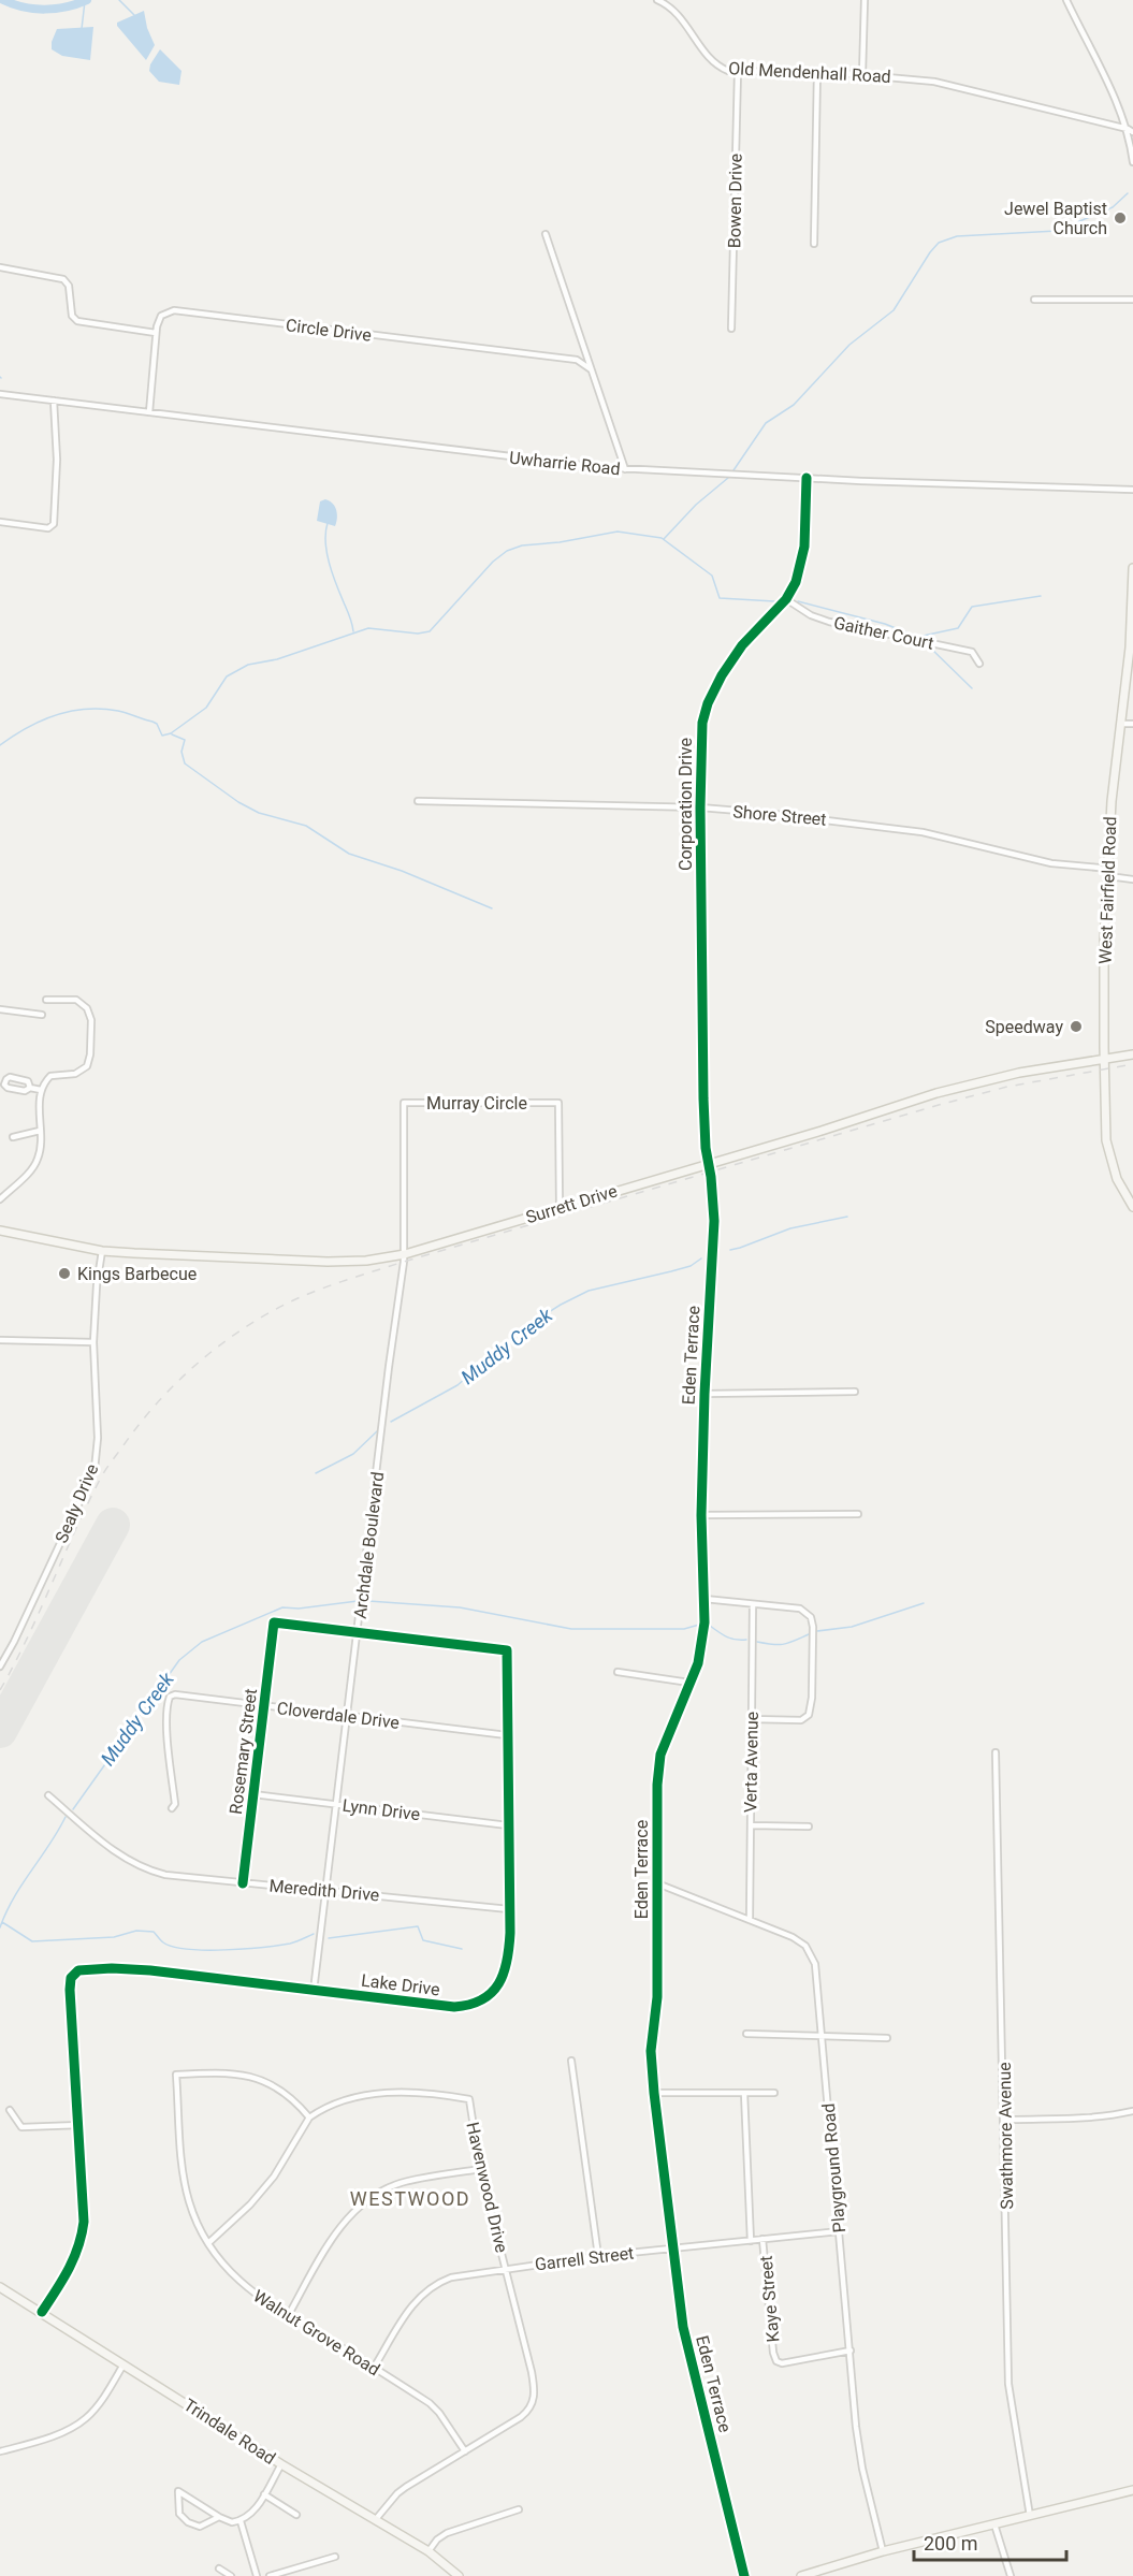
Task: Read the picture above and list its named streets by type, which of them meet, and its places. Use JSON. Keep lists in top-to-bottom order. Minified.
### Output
{"streets":{"main road":["West Fairfield Road","Surrett Drive","Trindale Road"],"street":["Old Mendenhall Road","Bowen Drive","Circle Drive","Uwharrie Road","Gaither Court","Corporation Drive","Shore Street","Murray Circle","Eden Terrace","Sealy Drive","Archdale Boulevard","Cloverdale Drive","Rosemary Street","Verta Avenue","Lynn Drive","Meredith Drive","Lake Drive","Swathmore Avenue","Playground Road","Havenwood Drive","Garrell Street","Kaye Street","Walnut Grove Road"]},"crossings":[["Old Mendenhall Road","Bowen Drive"],["Uwharrie Road","Corporation Drive"],["Gaither Court","Corporation Drive"],["Corporation Drive","Shore Street"],["Corporation Drive","Surrett Drive"],["Corporation Drive","Eden Terrace"],["Shore Street","West Fairfield Road"],["West Fairfield Road","Surrett Drive"],["Murray Circle","Surrett Drive"],["Murray Circle","Archdale Boulevard"],["Surrett Drive","Eden Terrace"],["Surrett Drive","Sealy Drive"],["Surrett Drive","Archdale Boulevard"],["Eden Terrace","Playground Road"],["Eden Terrace","Garrell Street"],["Archdale Boulevard","Cloverdale Drive"],["Archdale Boulevard","Lynn Drive"],["Archdale Boulevard","Meredith Drive"],["Archdale Boulevard","Lake Drive"],["Cloverdale Drive","Rosemary Street"],["Cloverdale Drive","Lake Drive"],["Rosemary Street","Lynn Drive"],["Rosemary Street","Meredith Drive"],["Rosemary Street","Lake Drive"],["Verta Avenue","Playground Road"],["Lynn Drive","Lake Drive"],["Meredith Drive","Lake Drive"],["Lake Drive","Trindale Road"],["Playground Road","Garrell Street"],["Playground Road","Kaye Street"],["Havenwood Drive","Garrell Street"],["Havenwood Drive","Walnut Grove Road"],["Havenwood Drive","Trindale Road"],["Garrell Street","Kaye Street"],["Garrell Street","Walnut Grove Road"]],"districts":["WESTWOOD"],"water":["Muddy Creek"],"places":["Jewel Baptist Church","Speedway","Kings Barbecue"],"scale_bar":"200 m"}
